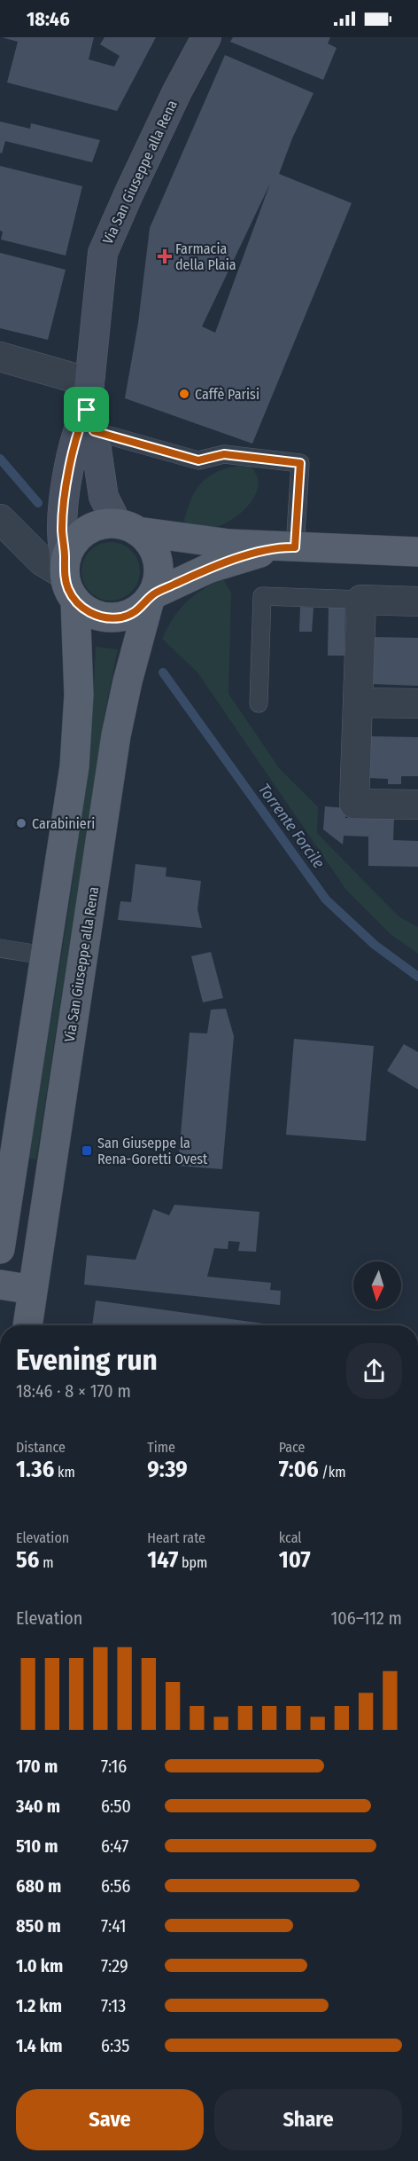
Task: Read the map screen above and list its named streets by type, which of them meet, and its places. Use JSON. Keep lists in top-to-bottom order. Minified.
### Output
{"streets":{"main road":["Via San Giuseppe alla Rena"]},"water":["Torrente Forcile"],"places":{"health":["Farmacia della Plaia"],"other":["Caffè Parisi","Carabinieri"],"transit":["San Giuseppe la Rena-Goretti Ovest"]},"north":"bottom","page":{"status":"18:46","heading":["Evening run","18:46 · 8 × 170 m"],"stats":[["Distance","1.36 km"],["Time","9:39"],["Pace","7:06 /km"],["Elevation","56 m"],["Heart rate","147 bpm"],["kcal","107"]],"chart":["Elevation","106–112 m"],"list":[{"name":"170 m","note":"7:16"},{"name":"340 m","note":"6:50"},{"name":"510 m","note":"6:47"},{"name":"680 m","note":"6:56"},{"name":"850 m","note":"7:41"},{"name":"1.0 km","note":"7:29"},{"name":"1.2 km","note":"7:13"},{"name":"1.4 km","note":"6:35"}],"buttons":["Save","Share"]}}
